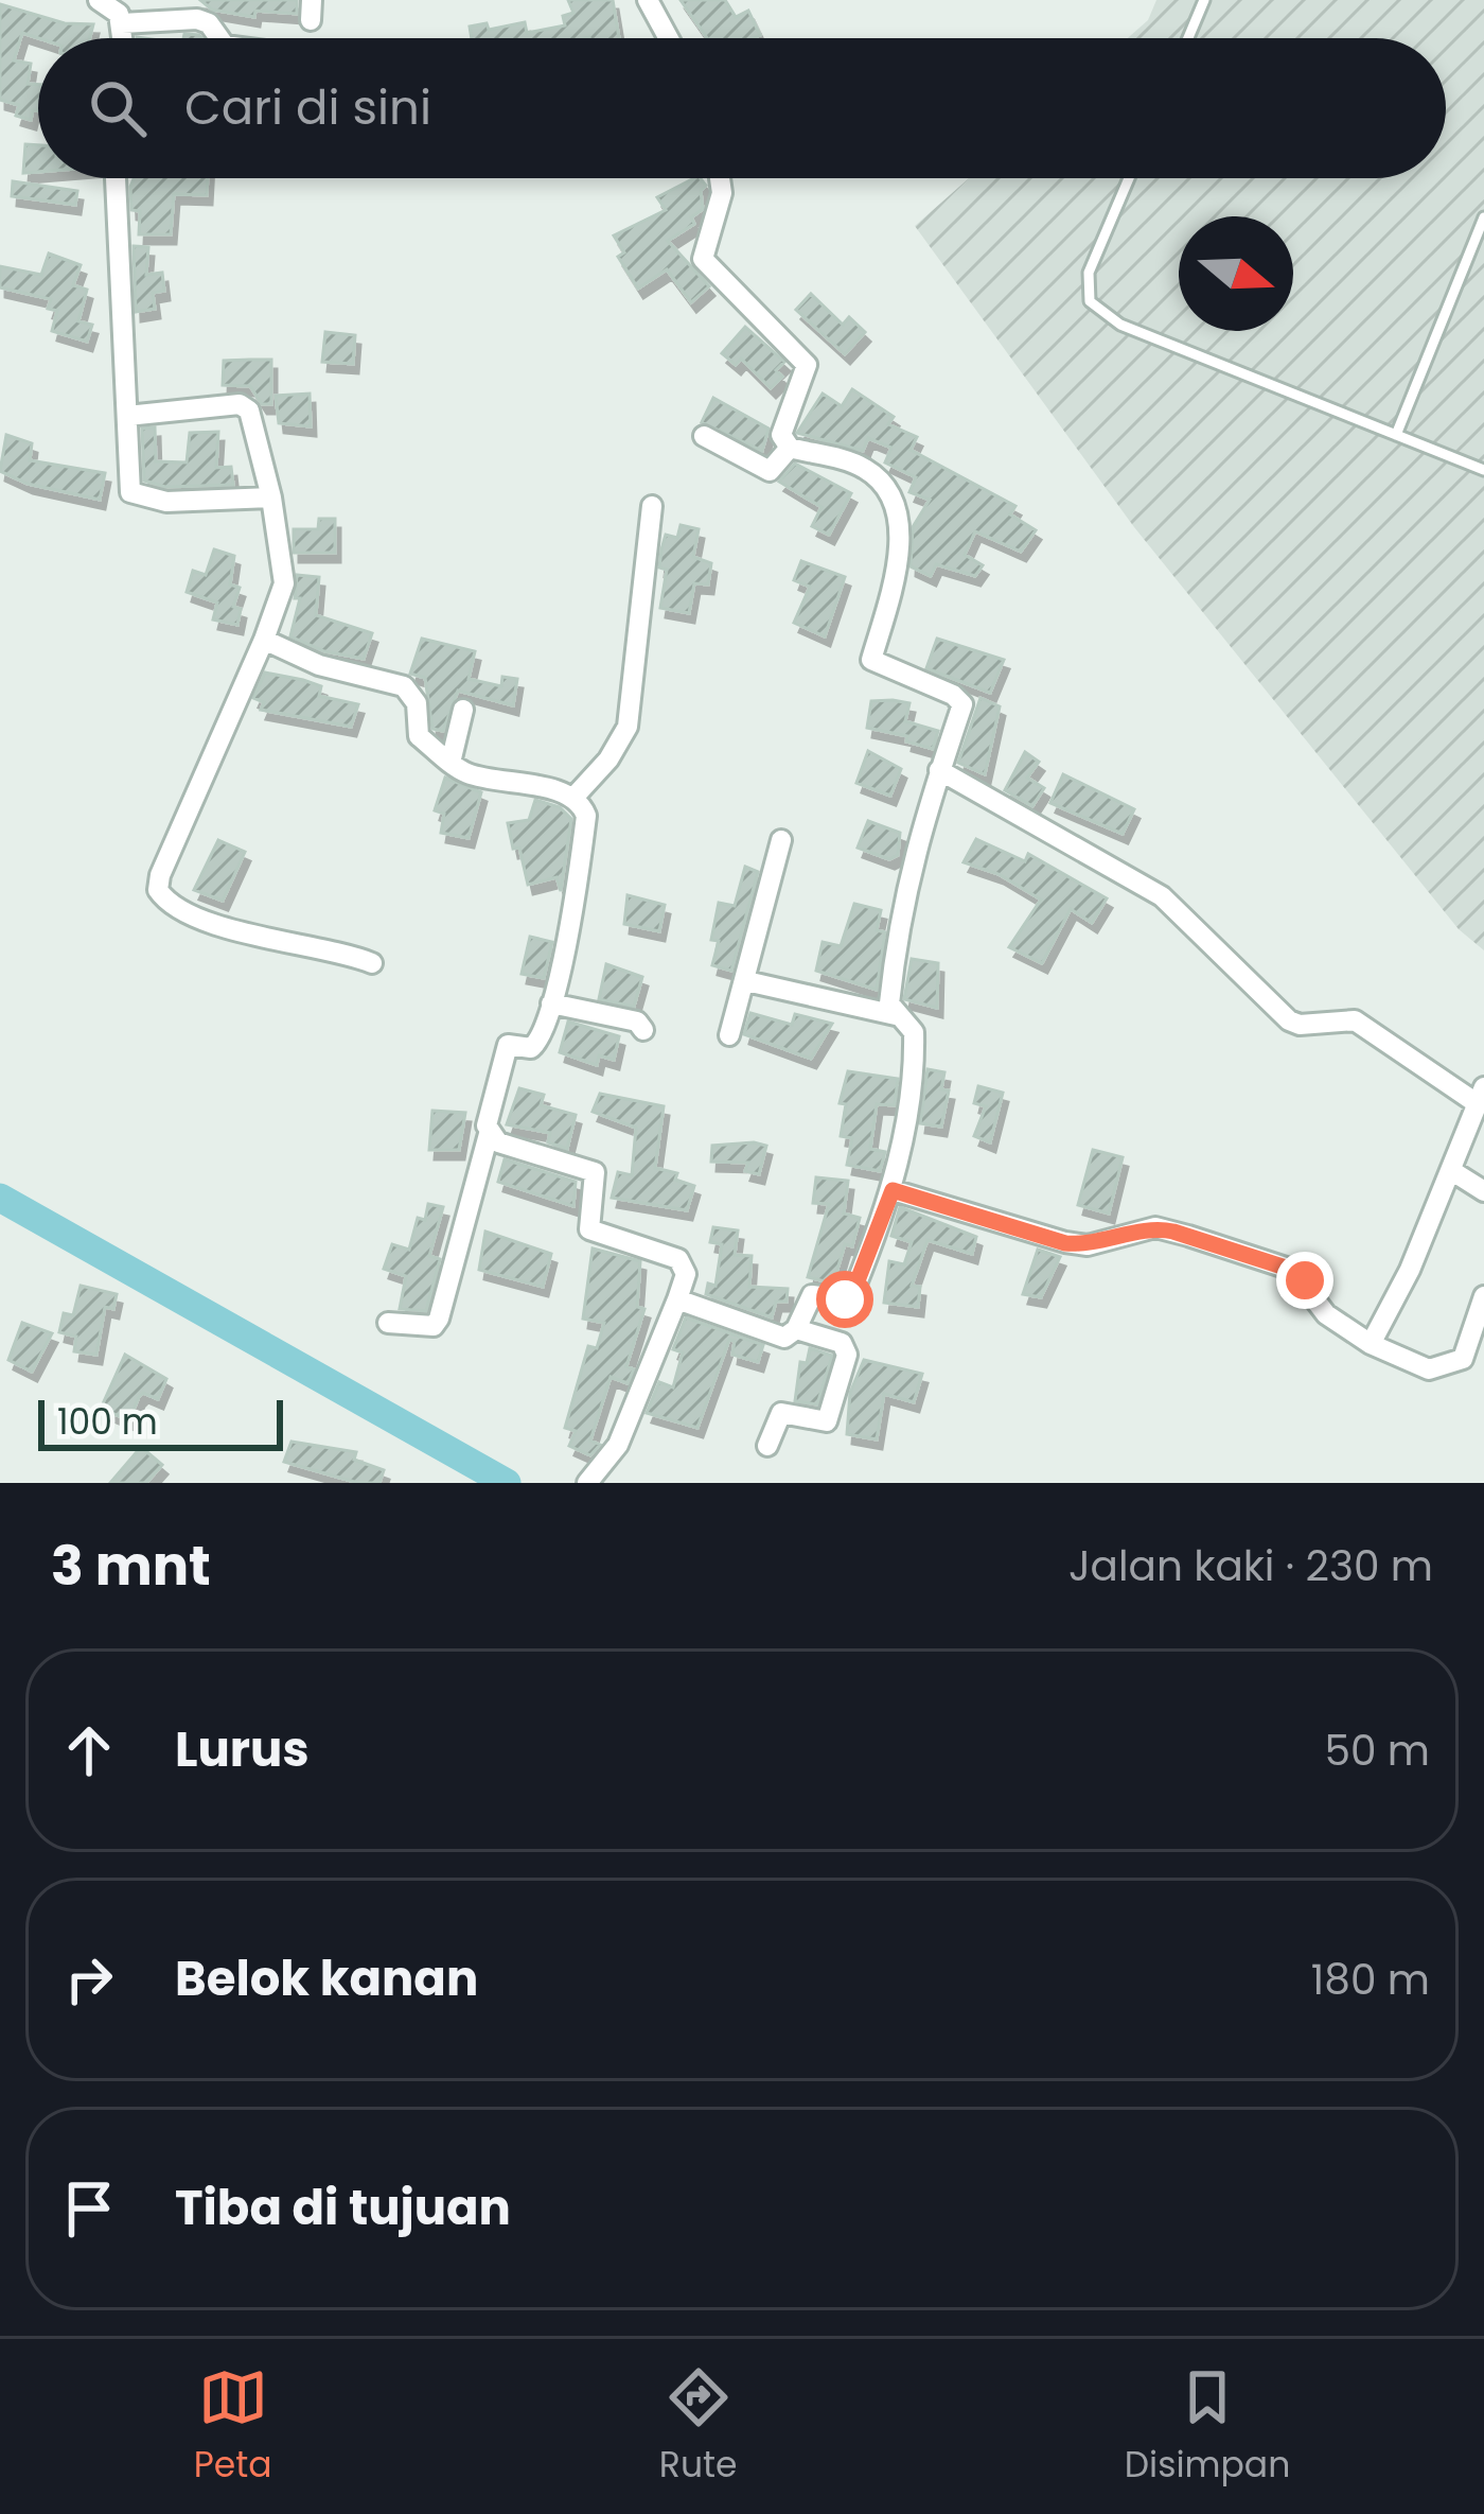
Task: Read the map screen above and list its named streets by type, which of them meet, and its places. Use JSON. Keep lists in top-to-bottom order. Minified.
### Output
{"scale_bar":"100 m","north":"right","page":{"search":"Cari di sini","scale":"100 m","heading":["3 mnt","Jalan kaki · 230 m"],"list":[["Lurus","50 m"],["Belok kanan","180 m"],"Tiba di tujuan"],"nav":["Peta","Rute","Disimpan"]}}
